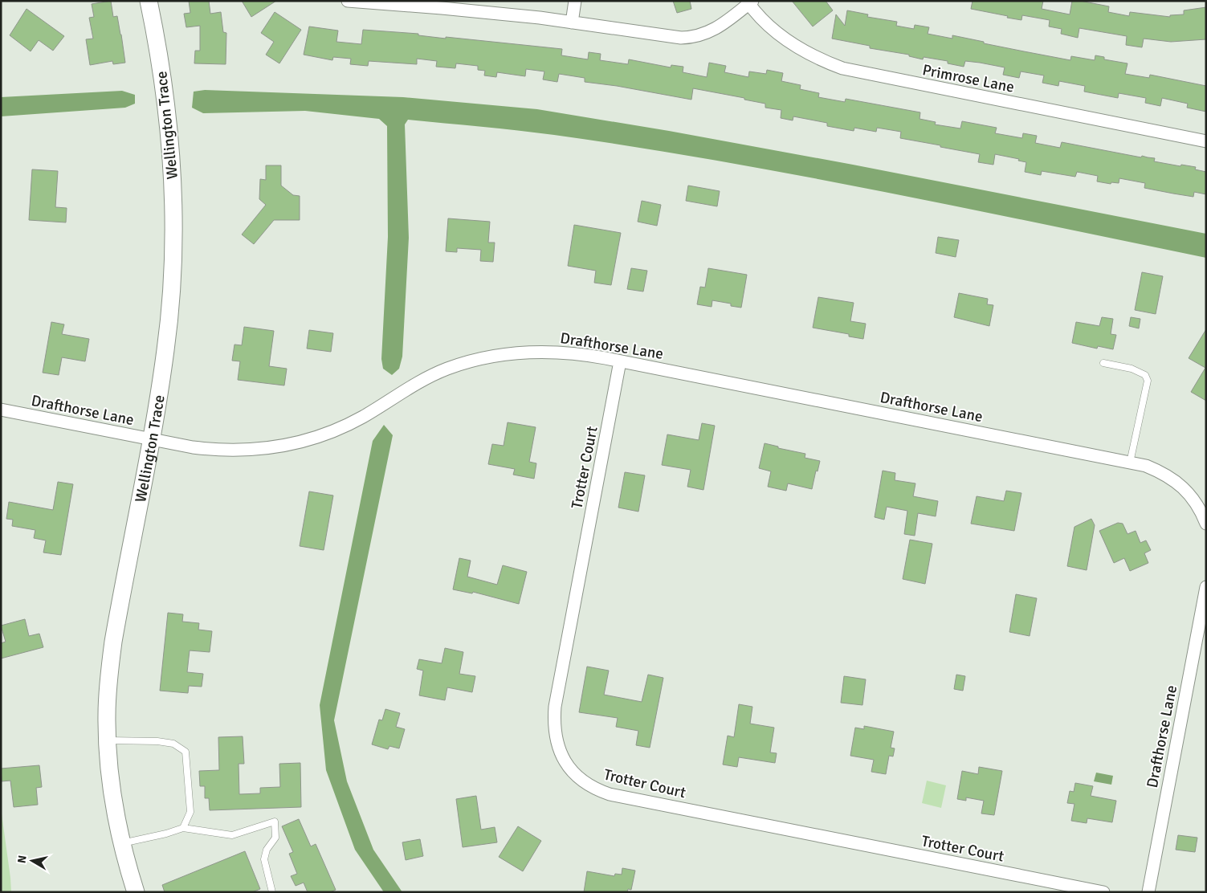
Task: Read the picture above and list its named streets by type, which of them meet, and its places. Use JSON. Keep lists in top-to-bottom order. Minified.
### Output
{"streets":{"street":["Primrose Lane","Wellington Trace","Drafthorse Lane","Trotter Court"]},"crossings":[["Wellington Trace","Drafthorse Lane"],["Drafthorse Lane","Trotter Court"]],"north":"left"}
